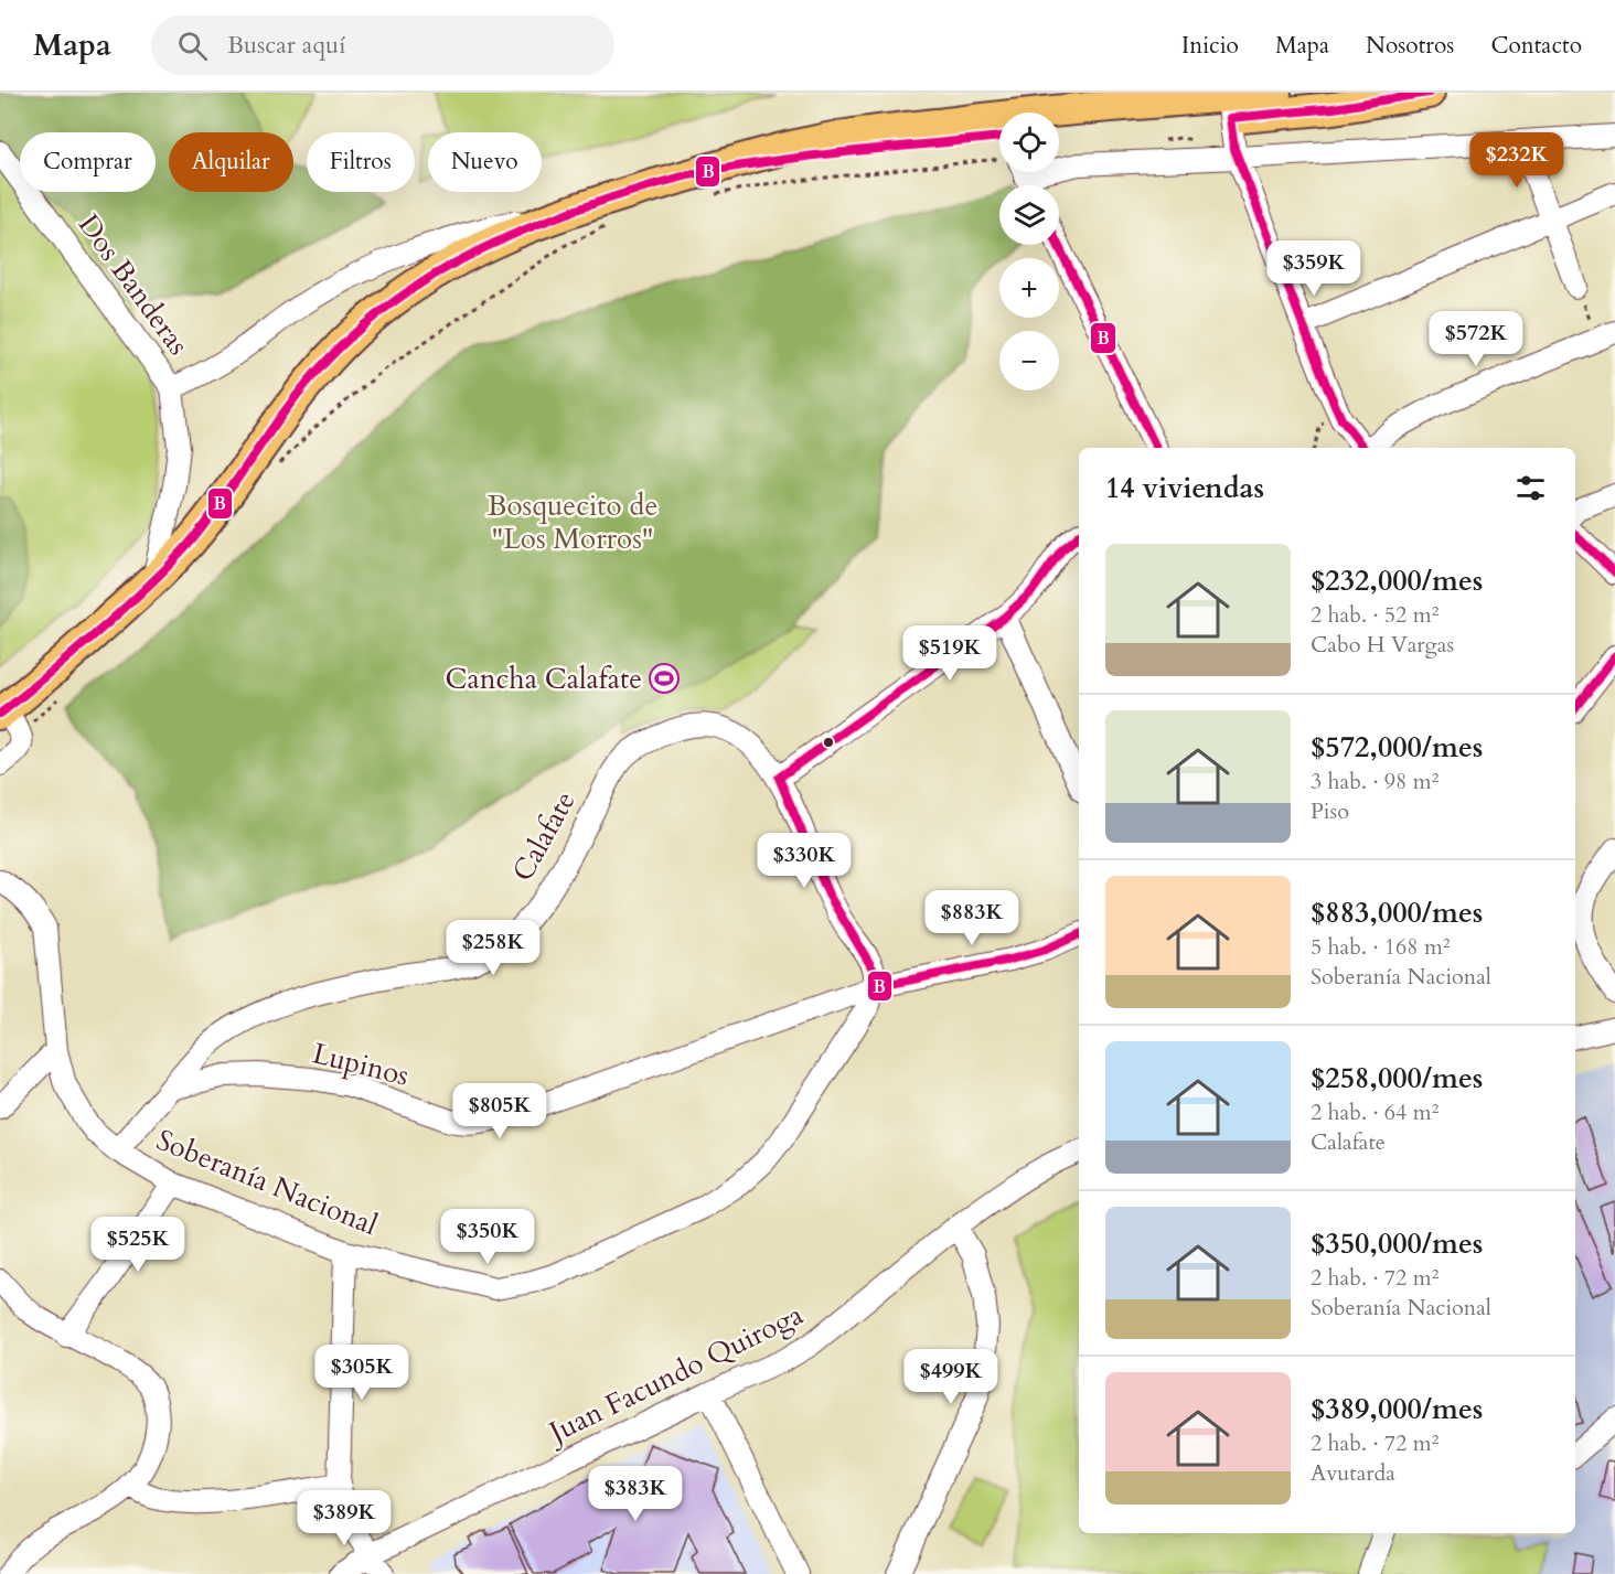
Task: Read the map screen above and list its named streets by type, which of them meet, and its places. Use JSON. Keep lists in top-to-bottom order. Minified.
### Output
{"streets":{"street":["Dos Banderas","Calafate","Lupinos","Soberanía Nacional","Juan Facundo Quiroga"]},"crossings":[["Calafate","Lupinos"],["Lupinos","Soberanía Nacional"]],"parks":["Bosquecito de \"Los Morros\""],"places":{"sports":["Cancha Calafate"]},"lines":["transit line B"],"page":{"header":"Mapa","search":"Buscar aquí","nav":["Inicio","Mapa","Nosotros","Contacto"],"map_buttons":["+","−"],"price":["$232K","$359K","$572K","$519K","$330K","$883K","$258K","$805K","$350K","$525K","$305K","$499K","$383K","$389K"],"chip":["Comprar","Alquilar","Filtros","Nuevo"],"heading":"14 viviendas","list":[{"name":"$232,000/mes","note":"2 hab. · 52 m² · Cabo H Vargas"},{"name":"$572,000/mes","note":"3 hab. · 98 m² · Piso"},{"name":"$883,000/mes","note":"5 hab. · 168 m² · Soberanía Nacional"},{"name":"$258,000/mes","note":"2 hab. · 64 m² · Calafate"},{"name":"$350,000/mes","note":"2 hab. · 72 m² · Soberanía Nacional"},{"name":"$389,000/mes","note":"2 hab. · 72 m² · Avutarda"}]}}
